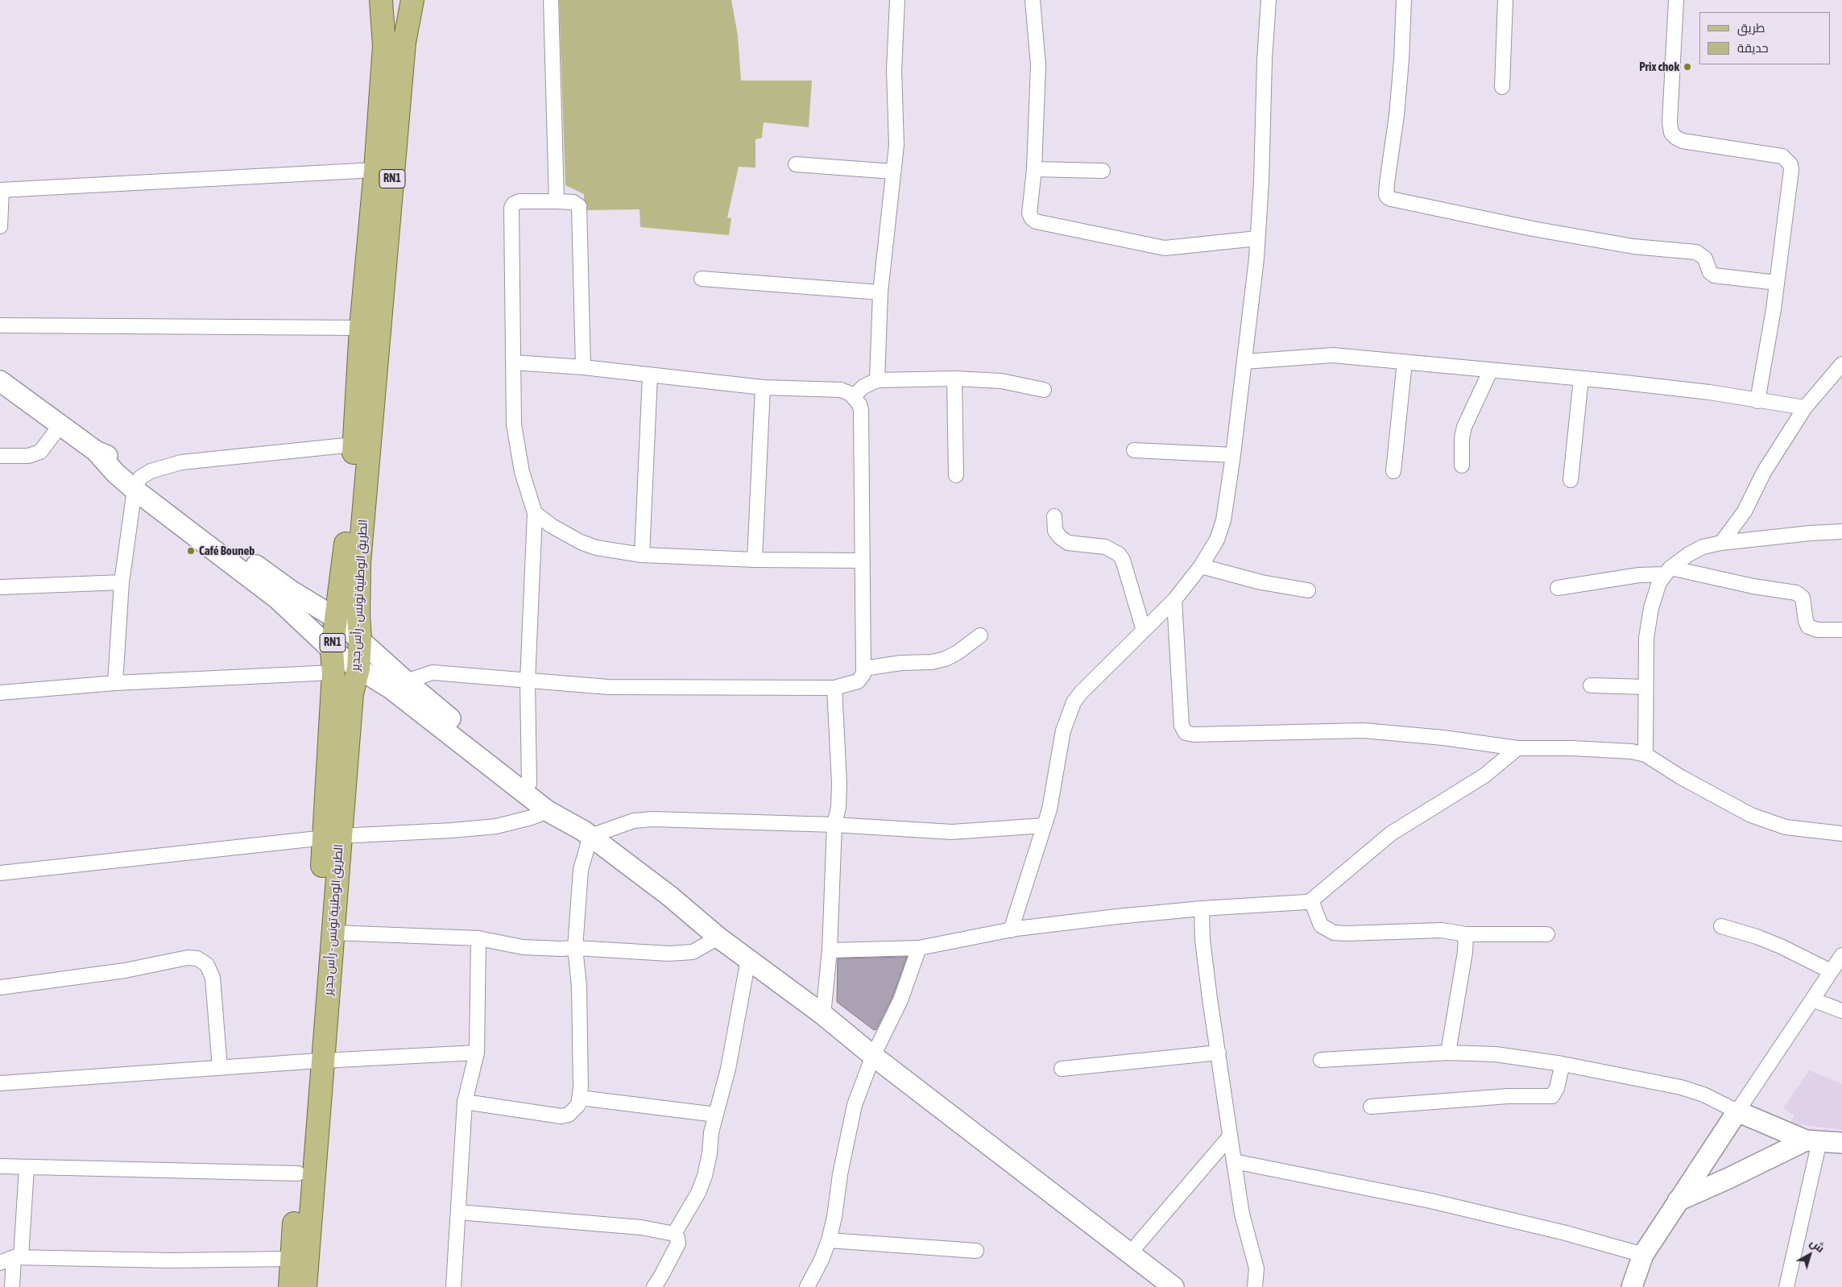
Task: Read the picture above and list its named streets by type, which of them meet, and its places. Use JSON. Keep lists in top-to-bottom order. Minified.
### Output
{"streets":{"main road":["RN1","الطريق الوطنية تونس - رأس جدير"]},"places":["Prix chok","Café Bouneb"],"legend":["طريق","حديقة"],"north":"top right"}
